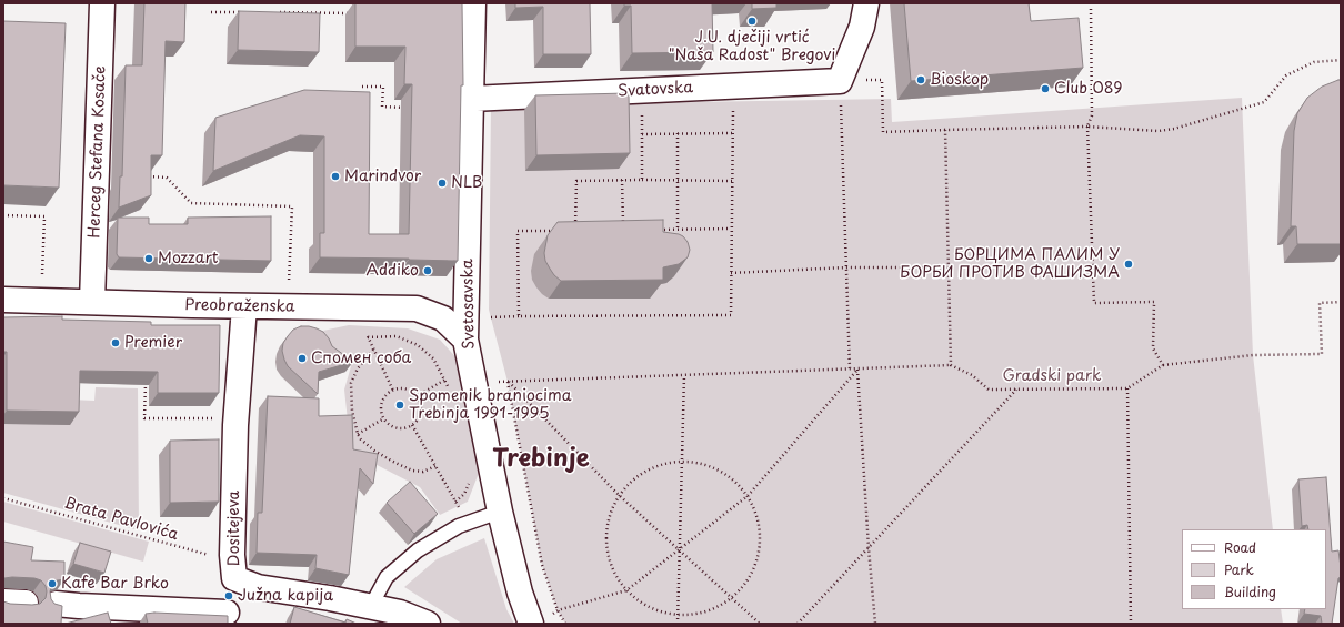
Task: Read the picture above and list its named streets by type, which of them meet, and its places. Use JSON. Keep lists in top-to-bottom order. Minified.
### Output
{"streets":{"street":["Svatovska","Herceg Stefana Kosače","Svetosavska","Preobraženska","Dositejeva"],"path":["Brata Pavlovića"]},"crossings":[["Svatovska","Svetosavska"],["Herceg Stefana Kosače","Preobraženska"],["Svetosavska","Preobraženska"],["Preobraženska","Dositejeva"],["Brata Pavlovića","Dositejeva"]],"districts":["Trebinje"],"parks":["Gradski park"],"places":["J.U. dječiji vrtić \"Naša Radost\" Bregovi","Bioskop","Club 089","Marindvor","NLB","Mozzart","БОРЦИМА ПАЛИМ У БОРБИ ПРОТИВ ФАШИЗМА","Addiko","Premier","Спомен соба","Spomenik braniocima Trebinja 1991-1995","Kafe Bar Brko","Južna kapija"],"legend":["Road","Park","Building"]}
